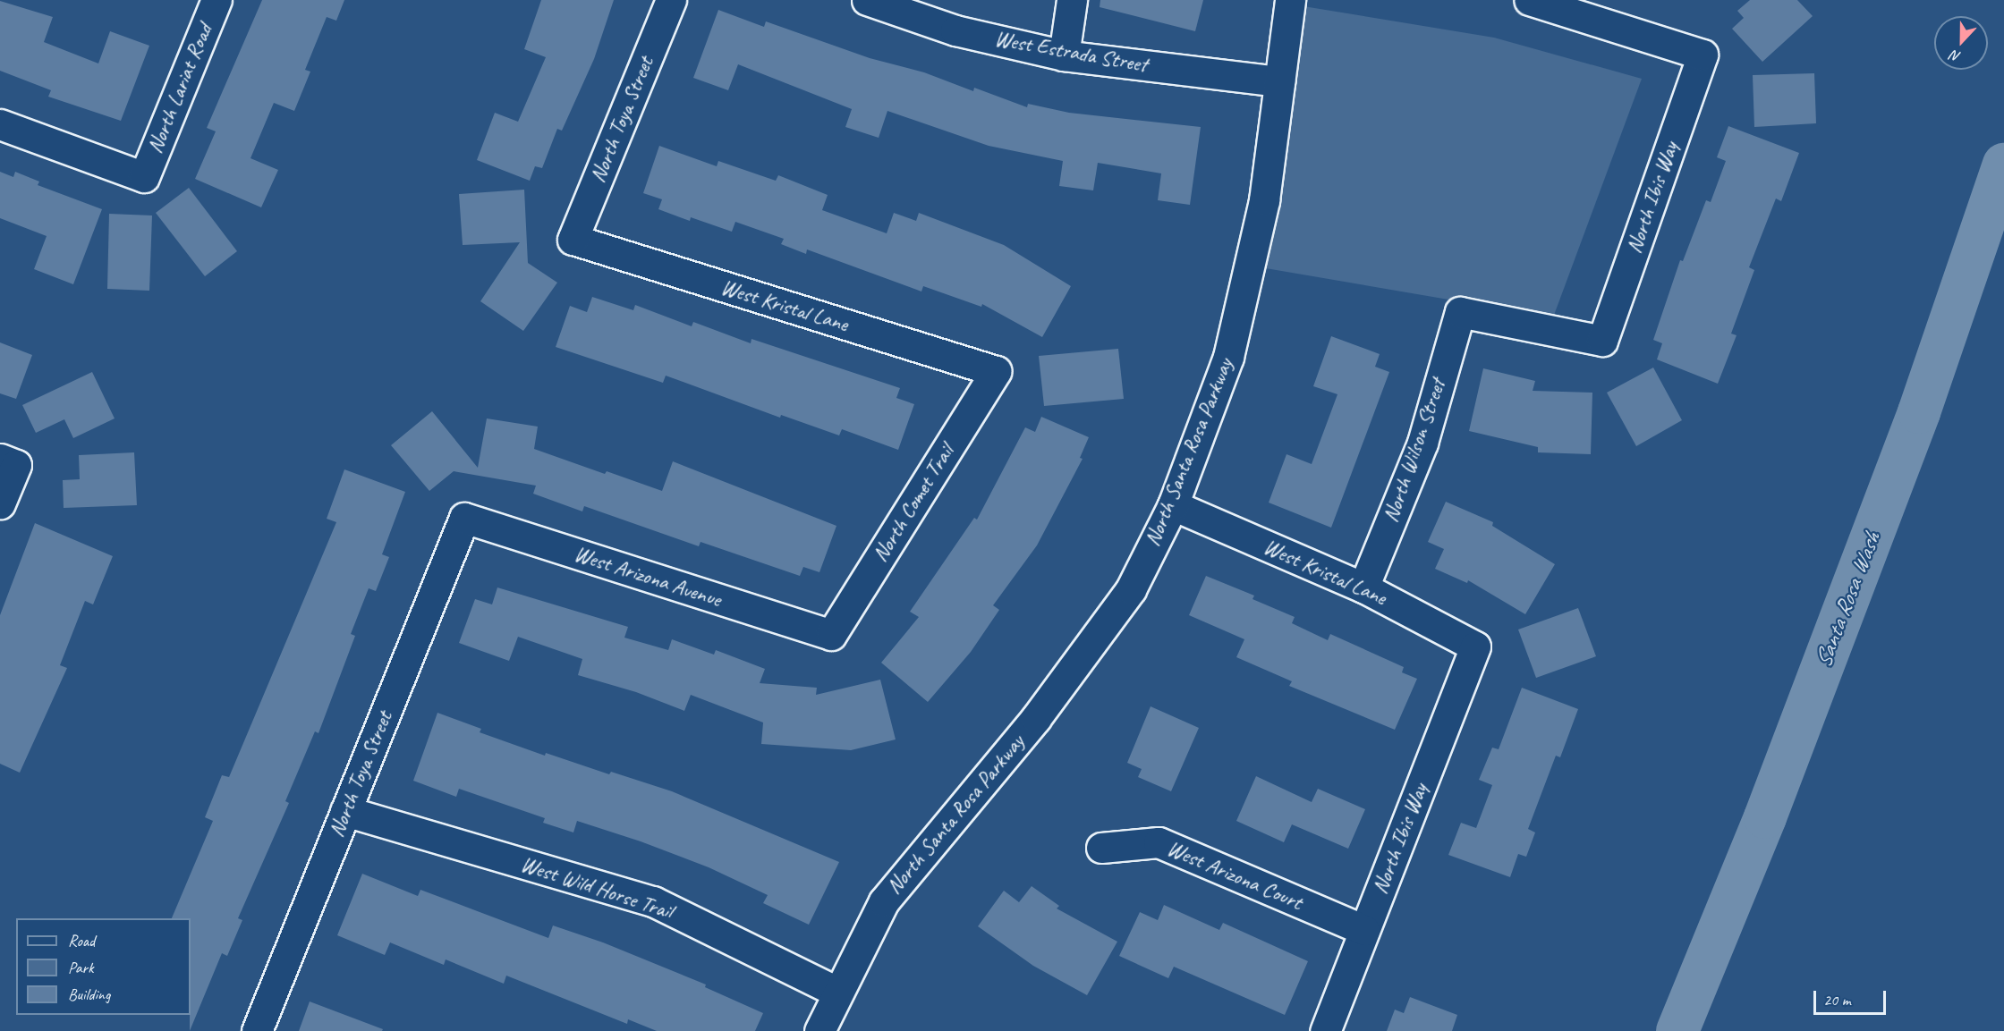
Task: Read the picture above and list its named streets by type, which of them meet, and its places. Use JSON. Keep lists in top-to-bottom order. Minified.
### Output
{"streets":{"street":["West Estrada Street","North Lariat Road","North Toya Street","North Ibis Way","West Kristal Lane","North Wilson Street","North Santa Rosa Parkway","North Comet Trail","West Arizona Avenue","West Arizona Court","West Wild Horse Trail"]},"crossings":[["West Estrada Street","North Santa Rosa Parkway"],["North Toya Street","West Kristal Lane"],["North Toya Street","West Arizona Avenue"],["North Toya Street","West Wild Horse Trail"],["North Ibis Way","West Kristal Lane"],["North Ibis Way","North Wilson Street"],["North Ibis Way","West Arizona Court"],["West Kristal Lane","North Wilson Street"],["West Kristal Lane","North Santa Rosa Parkway"],["West Kristal Lane","North Comet Trail"],["North Santa Rosa Parkway","West Wild Horse Trail"],["North Comet Trail","West Arizona Avenue"]],"water":["Santa Rosa Wash"],"legend":["Road","Park","Building"],"scale_bar":"20 m","north":"bottom"}
